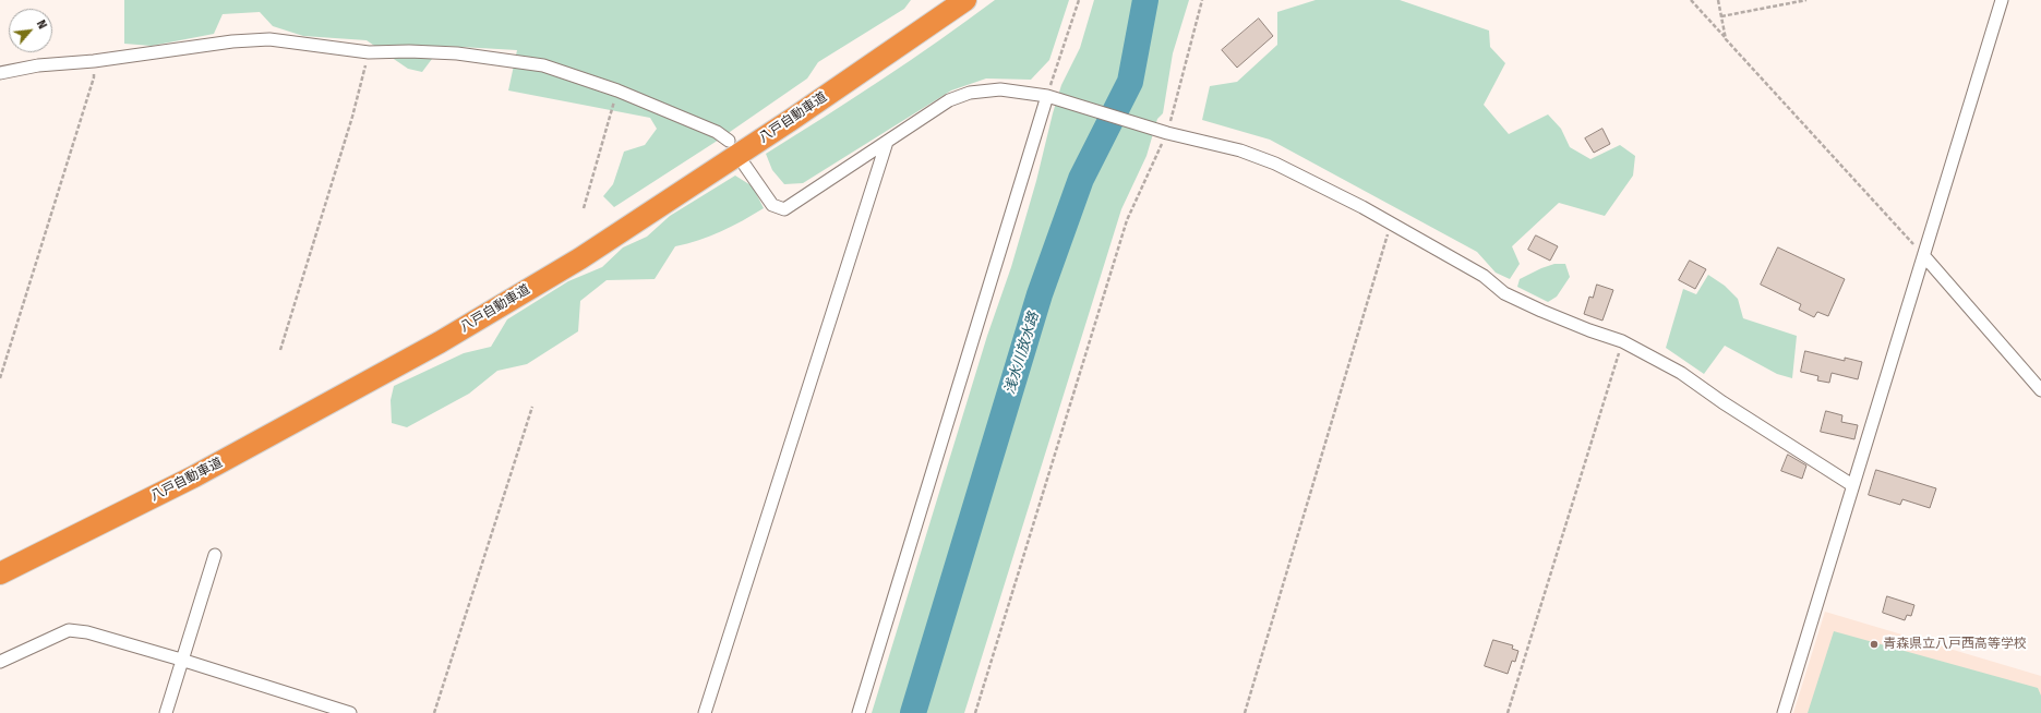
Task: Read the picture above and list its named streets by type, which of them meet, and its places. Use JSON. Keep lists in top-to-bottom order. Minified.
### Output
{"streets":{"highway":["八戸自動車道"]},"water":["浅水川放水路"],"places":["青森県立八戸西高等学校"],"north":"top right"}
